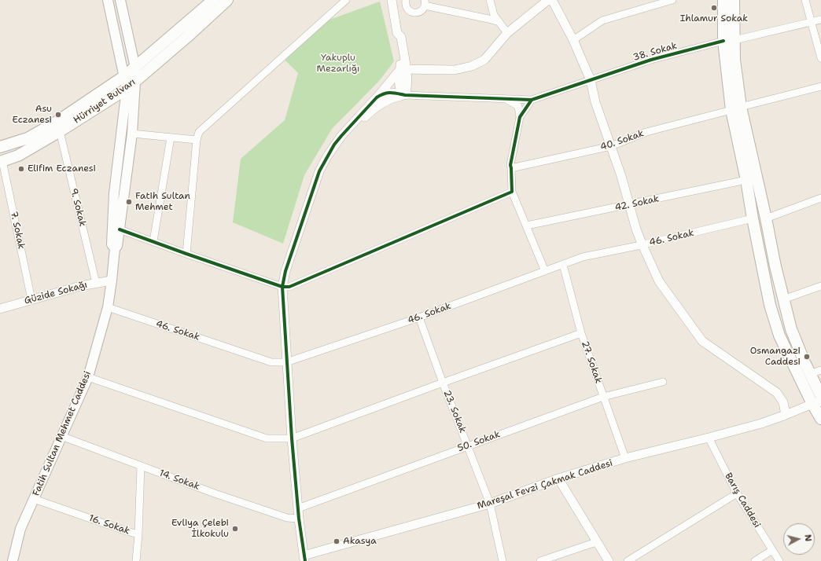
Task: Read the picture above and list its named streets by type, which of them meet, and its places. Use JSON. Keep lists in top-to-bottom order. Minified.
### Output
{"streets":{"main road":["Hürriyet Bulvarı","Fatih Sultan Mehmet Caddesi"],"street":["38. Sokak","40. Sokak","42. Sokak","9. Sokak","7. Sokak","46. Sokak","Güzide Sokağı","27. Sokak","23. Sokak","50. Sokak","14. Sokak","Mareşal Fevzi Çakmak Caddesi","Barış Caddesi","16. Sokak"]},"crossings":[["Hürriyet Bulvarı","9. Sokak"],["Hürriyet Bulvarı","7. Sokak"],["Hürriyet Bulvarı","Fatih Sultan Mehmet Caddesi"],["9. Sokak","Güzide Sokağı"],["7. Sokak","Güzide Sokağı"],["46. Sokak","27. Sokak"],["46. Sokak","23. Sokak"],["46. Sokak","Fatih Sultan Mehmet Caddesi"],["Güzide Sokağı","Fatih Sultan Mehmet Caddesi"],["27. Sokak","50. Sokak"],["27. Sokak","Mareşal Fevzi Çakmak Caddesi"],["23. Sokak","50. Sokak"],["23. Sokak","Mareşal Fevzi Çakmak Caddesi"],["Fatih Sultan Mehmet Caddesi","14. Sokak"],["Fatih Sultan Mehmet Caddesi","16. Sokak"],["14. Sokak","16. Sokak"],["Mareşal Fevzi Çakmak Caddesi","Barış Caddesi"]],"parks":["Yakuplu Mezarlığı"],"places":["Ihlamur Sokak","Asu Eczanesi","Elifim Eczanesi","Fatih Sultan Mehmet","Osmangazi Caddesi","Evliya Çelebi İlkokulu","Akasya"],"north":"right"}
